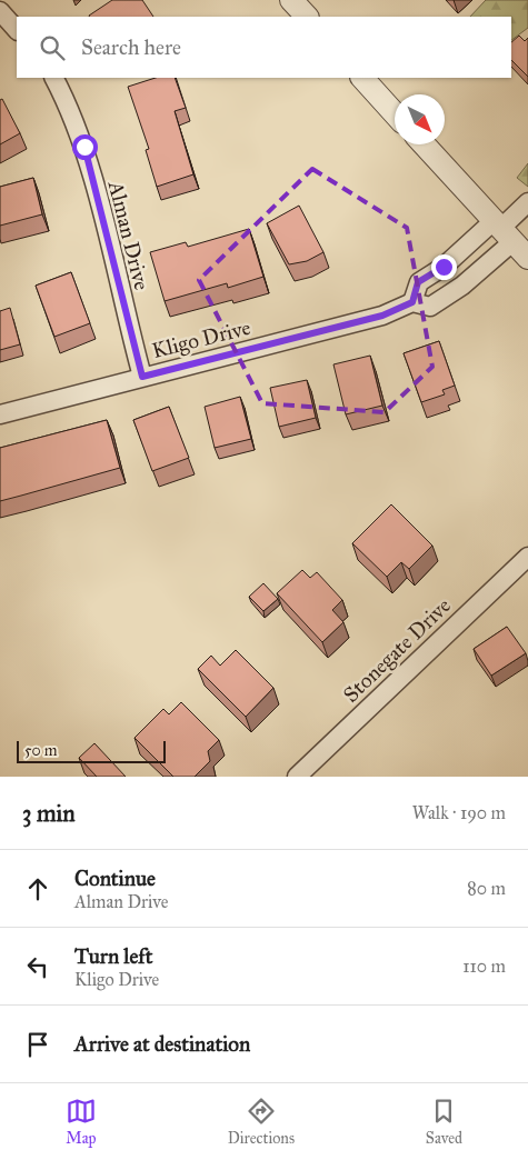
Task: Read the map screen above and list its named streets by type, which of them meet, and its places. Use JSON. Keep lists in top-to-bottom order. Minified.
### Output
{"streets":{"street":["Alman Drive","Kligo Drive","Stonegate Drive"]},"crossings":[["Alman Drive","Kligo Drive"]],"scale_bar":"50 m","north":"bottom right","page":{"search":"Search here","scale":"50 m","heading":["3 min","Walk · 190 m"],"list":[["Continue","Alman Drive","80 m"],["Turn left","Kligo Drive","110 m"],"Arrive at destination"],"nav":["Map","Directions","Saved"]}}
